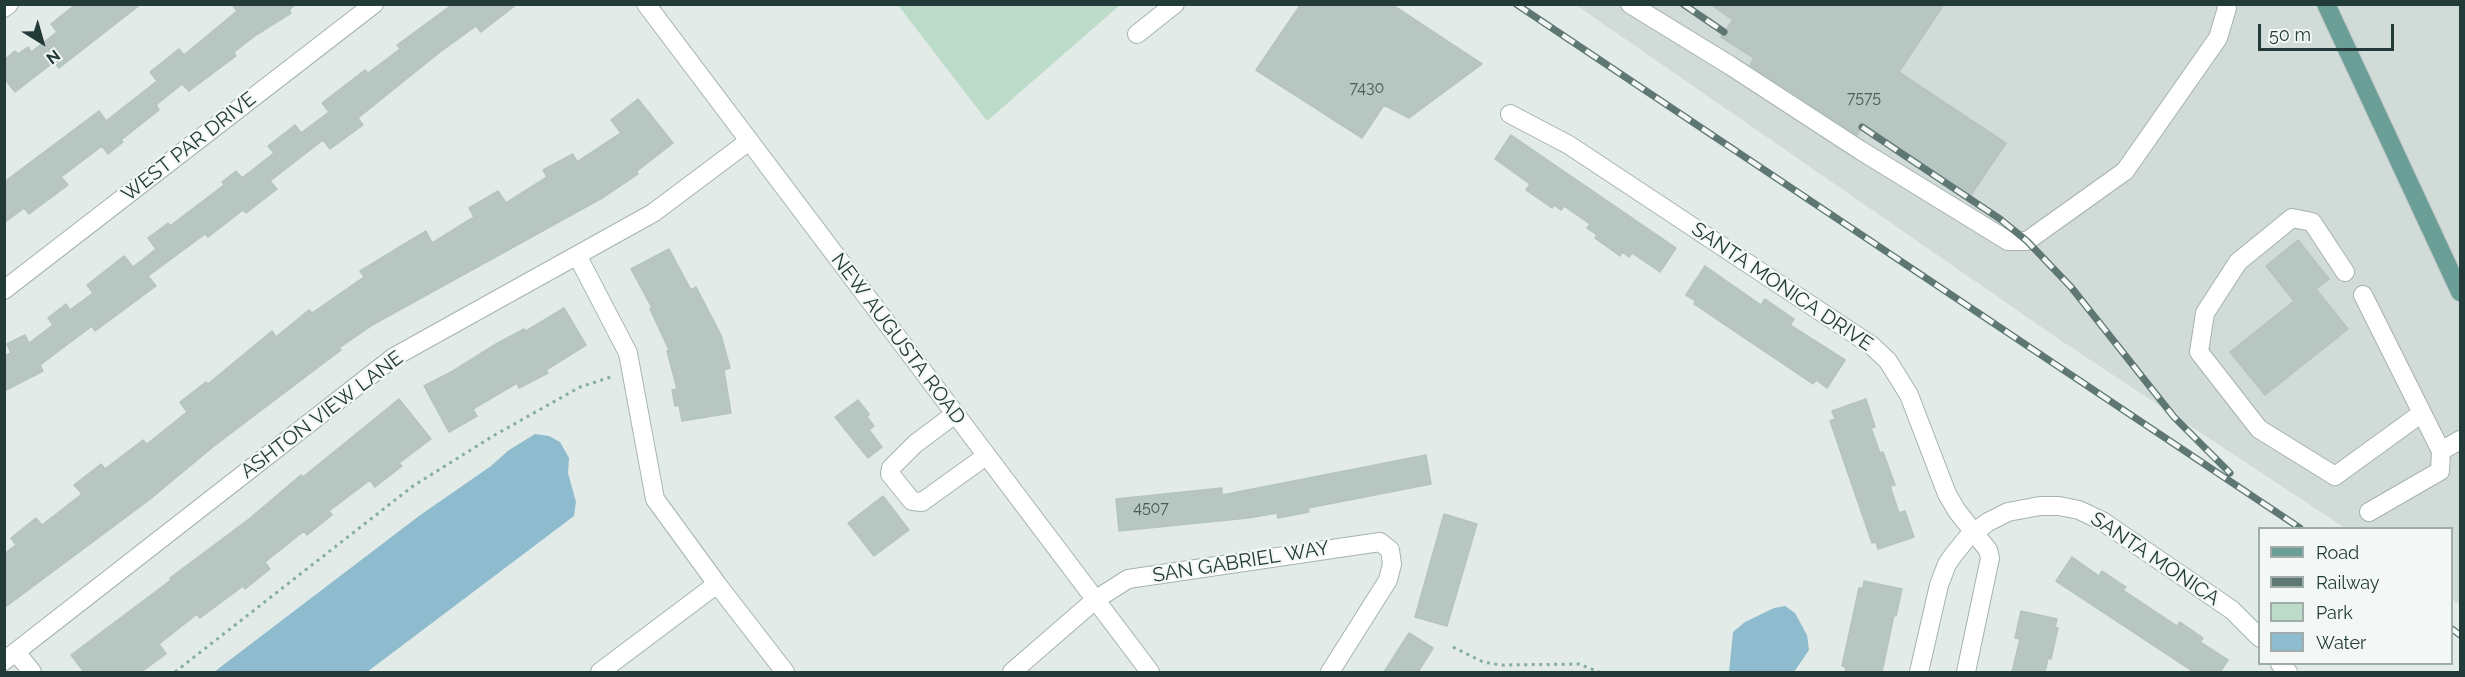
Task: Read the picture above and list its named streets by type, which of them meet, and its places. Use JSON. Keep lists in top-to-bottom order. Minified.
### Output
{"streets":{"street":["WEST PAR DRIVE","SANTA MONICA DRIVE","NEW AUGUSTA ROAD","ASHTON VIEW LANE","SANTA MONICA","SAN GABRIEL WAY"]},"crossings":[["SANTA MONICA DRIVE","SANTA MONICA"],["NEW AUGUSTA ROAD","ASHTON VIEW LANE"],["NEW AUGUSTA ROAD","SAN GABRIEL WAY"]],"house_numbers":["7430","7575","4507"],"legend":["Road","Railway","Park","Water"],"scale_bar":"50 m","north":"bottom right"}
